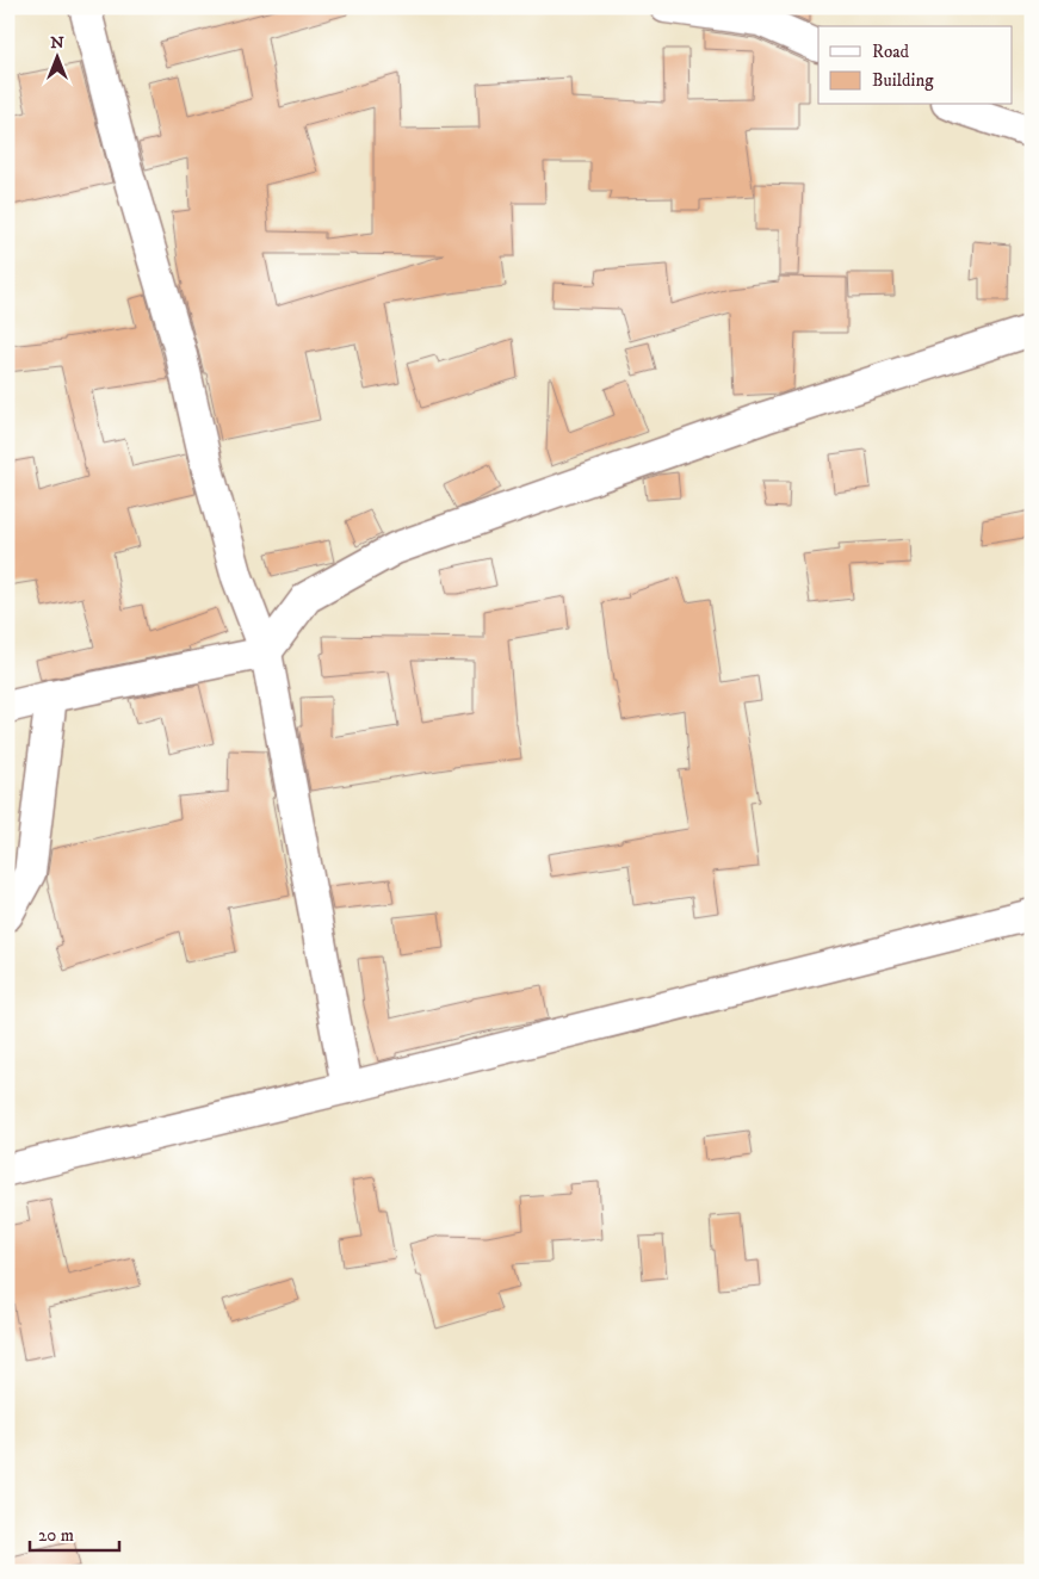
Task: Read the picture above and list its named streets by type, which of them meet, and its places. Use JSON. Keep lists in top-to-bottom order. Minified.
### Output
{"legend":["Road","Building"],"scale_bar":"20 m","north":"top"}
